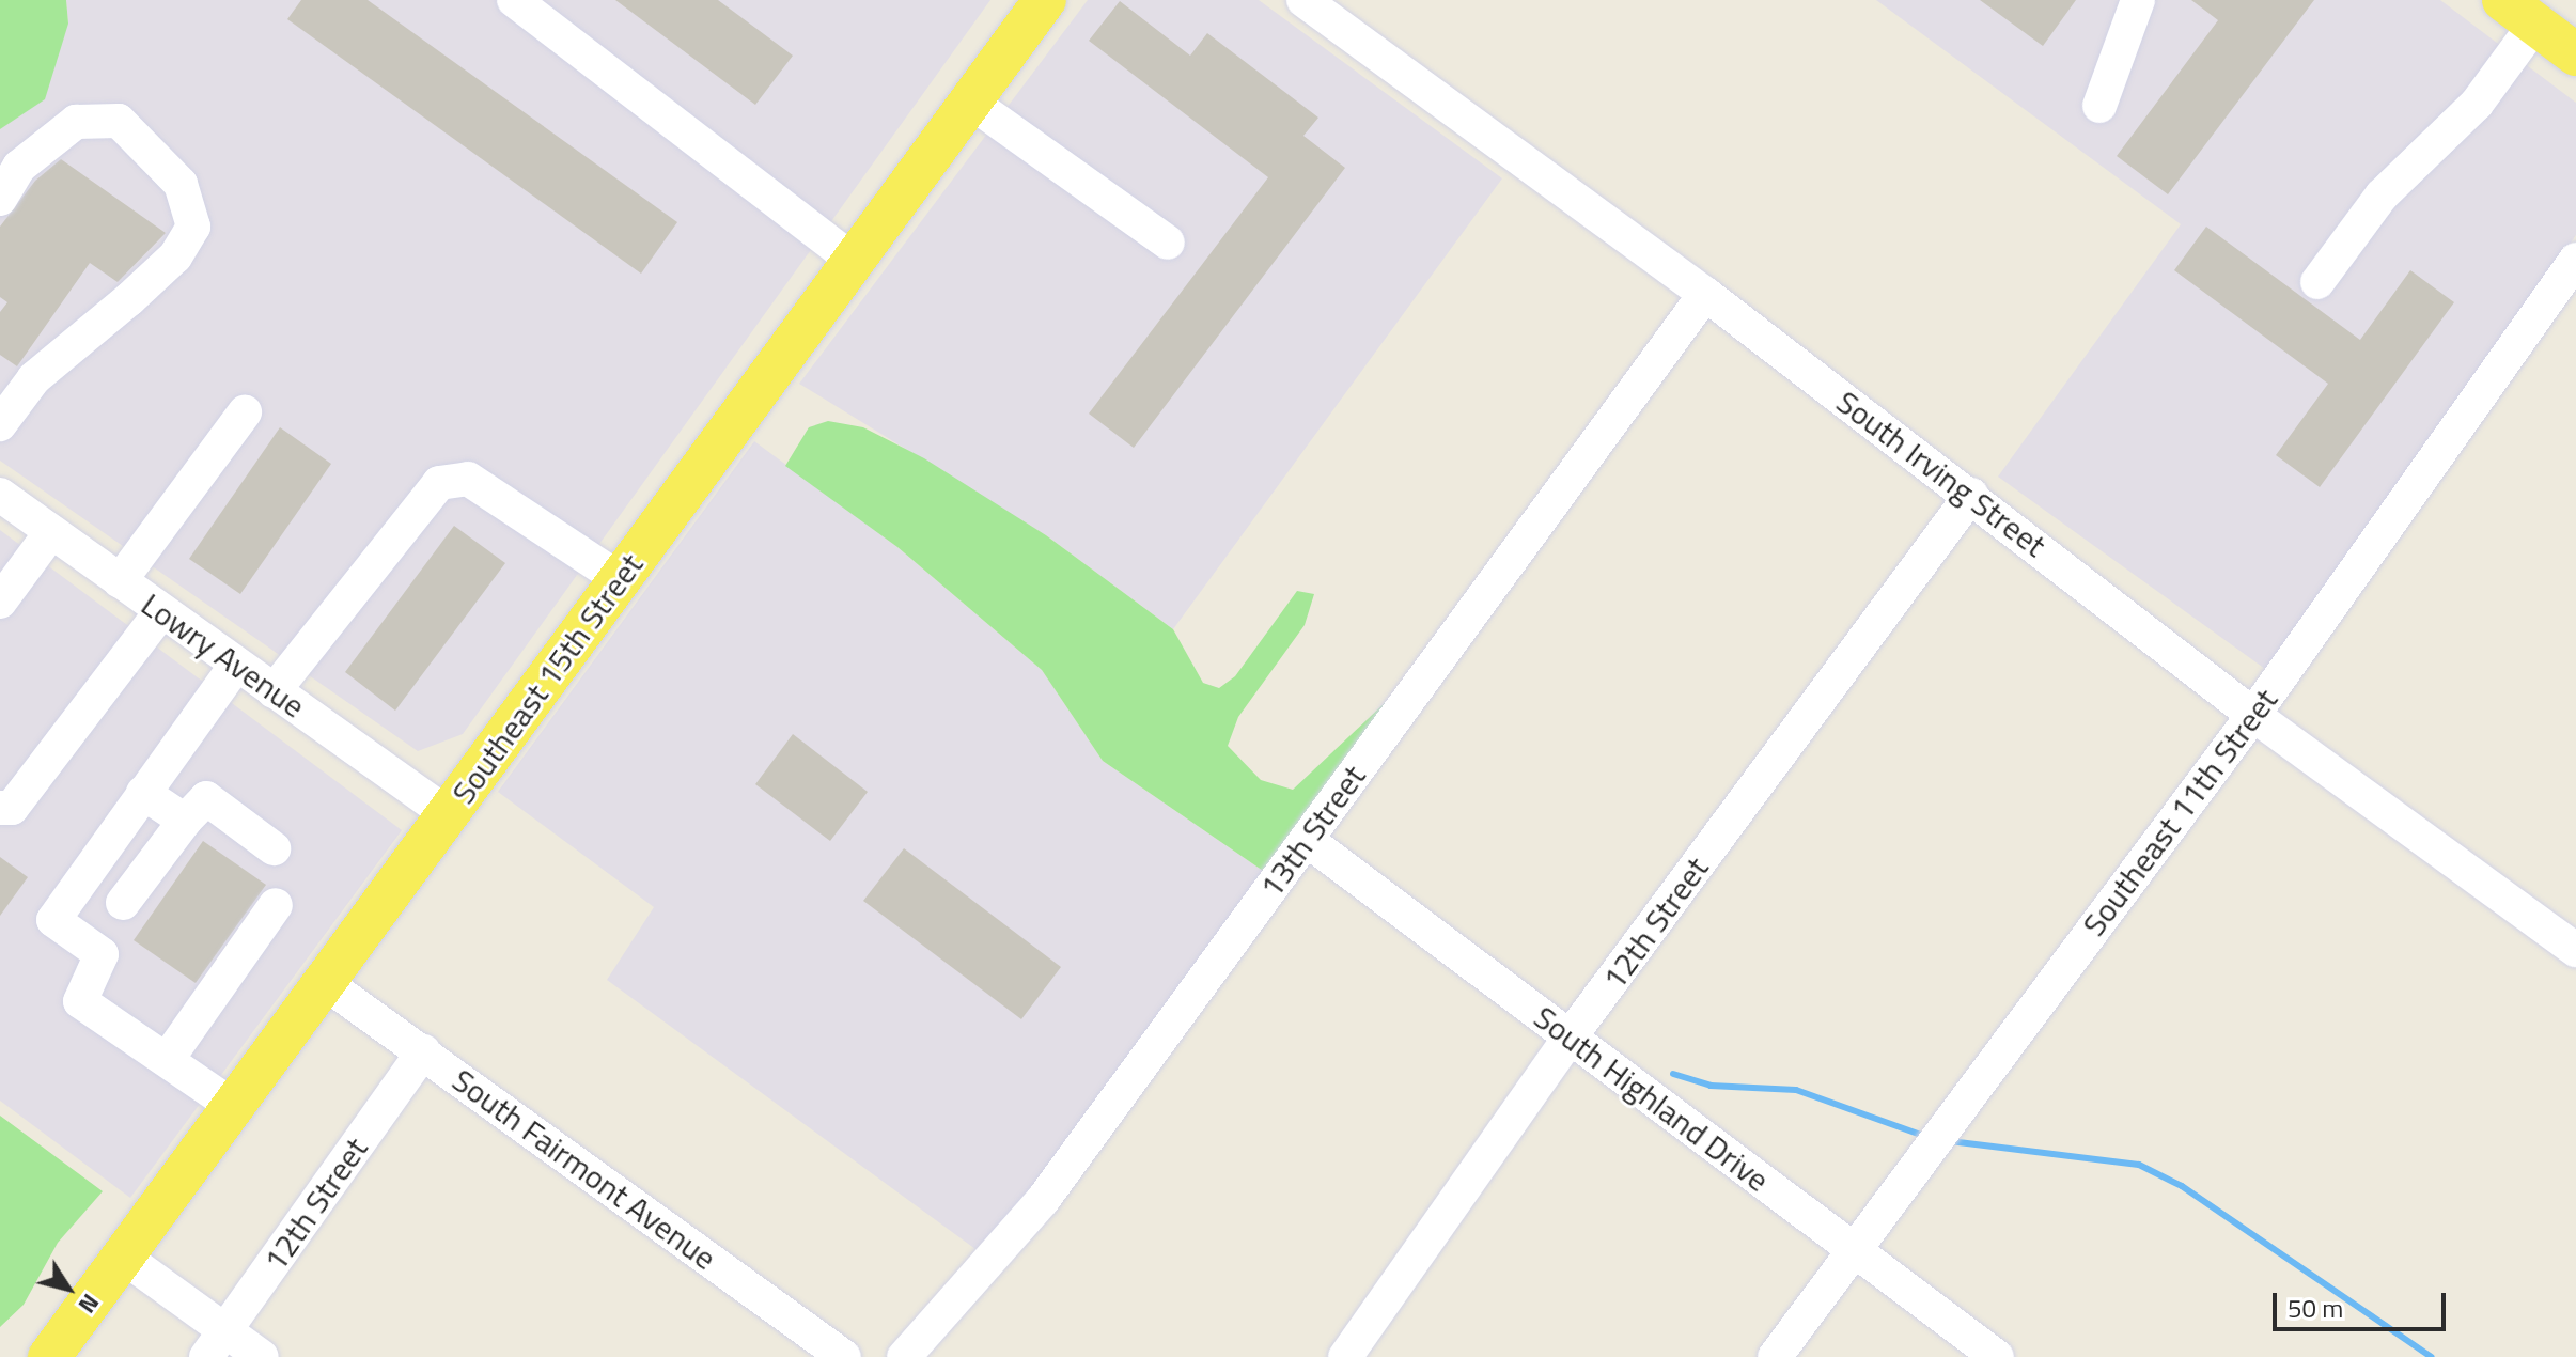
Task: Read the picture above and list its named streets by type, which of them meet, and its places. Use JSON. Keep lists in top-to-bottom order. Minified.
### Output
{"streets":{"main road":["Southeast 15th Street"],"street":["South Irving Street","Lowry Avenue","Southeast 11th Street","13th Street","12th Street","South Highland Drive","South Fairmont Avenue"]},"crossings":[["South Irving Street","Southeast 11th Street"],["South Irving Street","13th Street"],["South Irving Street","12th Street"],["Lowry Avenue","Southeast 15th Street"],["Southeast 15th Street","South Fairmont Avenue"],["Southeast 11th Street","South Highland Drive"],["13th Street","South Highland Drive"],["12th Street","South Highland Drive"],["12th Street","South Fairmont Avenue"]],"scale_bar":"50 m","north":"bottom right"}
